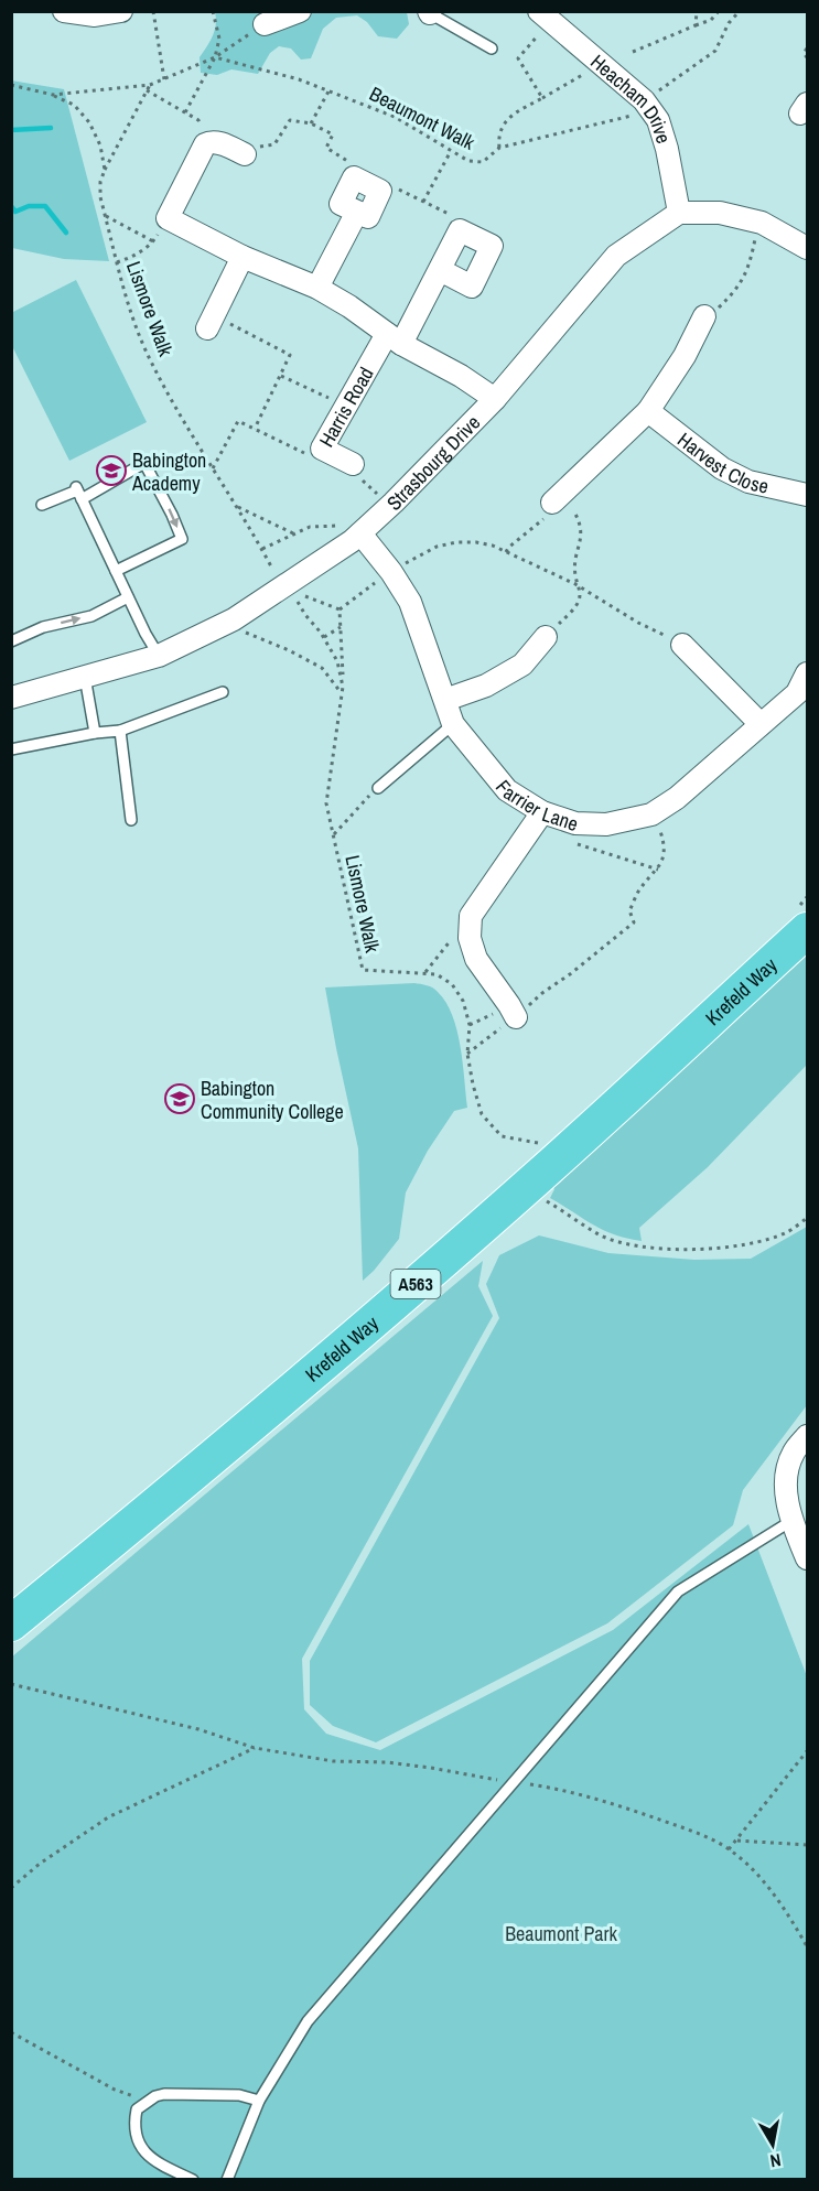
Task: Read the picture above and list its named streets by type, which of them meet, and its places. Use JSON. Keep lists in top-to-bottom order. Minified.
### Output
{"streets":{"highway":["Krefeld Way","A563"],"street":["Heacham Drive","Harris Road","Harvest Close","Strasbourg Drive","Farrier Lane"],"path":["Beaumont Walk","Lismore Walk"]},"crossings":[["Heacham Drive","Beaumont Walk"],["Heacham Drive","Strasbourg Drive"],["Strasbourg Drive","Farrier Lane"]],"parks":["Beaumont Park"],"places":{"school or university":["Babington Academy","Babington Community College"]},"north":"bottom"}
